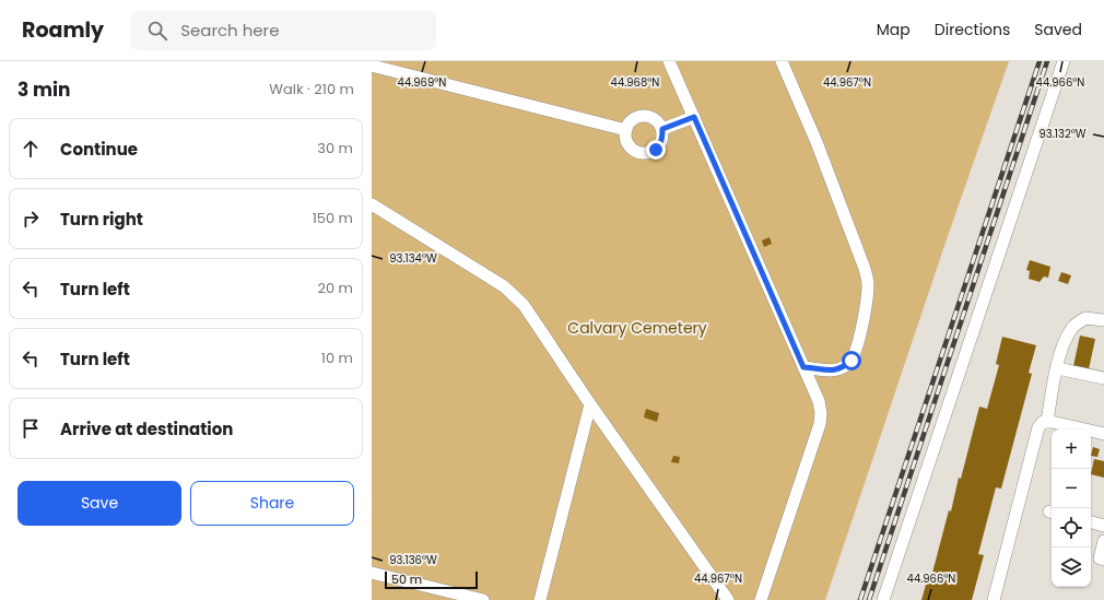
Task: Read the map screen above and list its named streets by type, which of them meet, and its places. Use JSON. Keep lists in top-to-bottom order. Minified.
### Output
{"parks":["Calvary Cemetery"],"scale_bar":"50 m","page":{"header":"Roamly","search":"Search here","nav":["Map","Directions","Saved"],"heading":["3 min","Walk · 210 m"],"list":[["Continue","30 m"],["Turn right","150 m"],["Turn left","20 m"],["Turn left","10 m"],"Arrive at destination"],"map_buttons":["+","−"],"buttons":["Save","Share"],"scale":"50 m"},"coordinates":["44.969°N","44.968°N","44.967°N","44.966°N","93.132°W","93.134°W","93.136°W"]}
